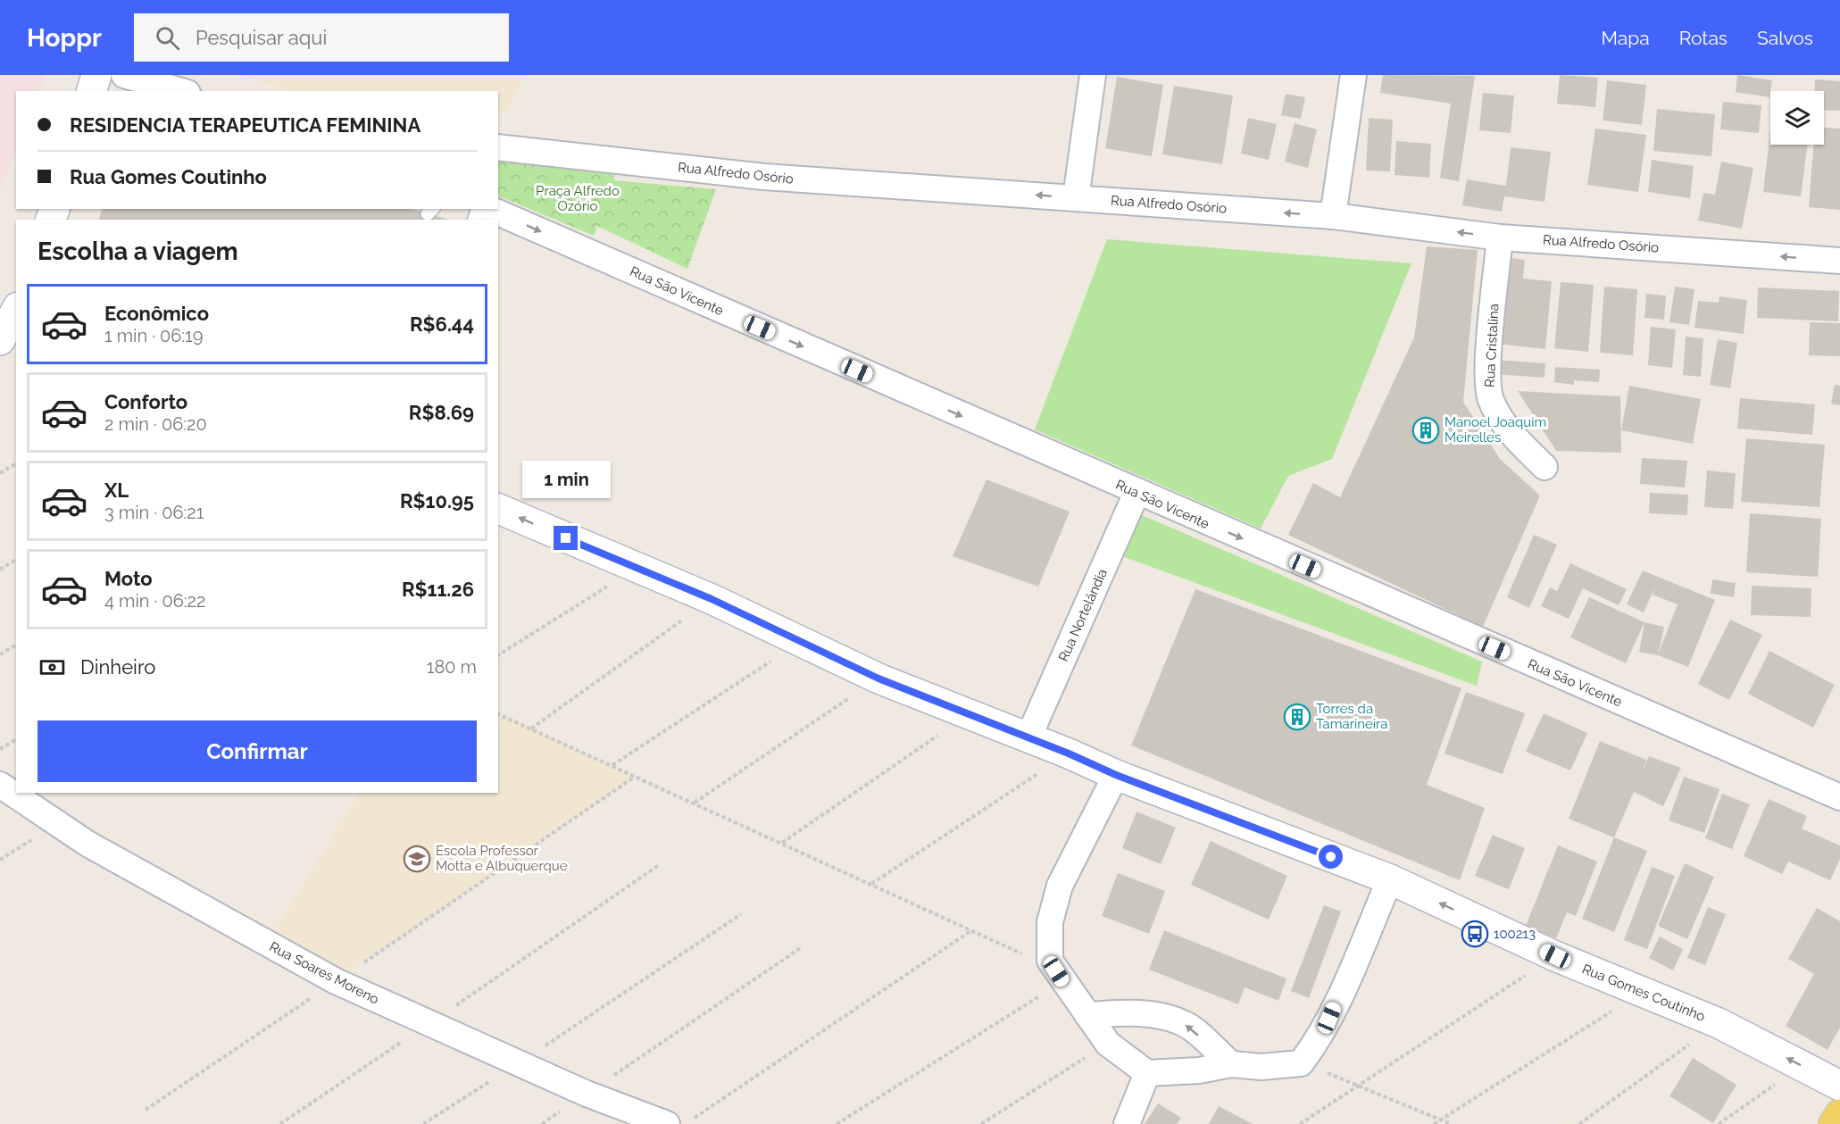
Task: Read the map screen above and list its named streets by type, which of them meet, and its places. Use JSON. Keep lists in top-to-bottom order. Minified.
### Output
{"streets":{"street":["Rua Alfredo Osório","Rua São Vicente","Rua Cristalina","Rua Nortelândia","Rua Soares Moreno","Rua Gomes Coutinho"]},"crossings":[["Rua Alfredo Osório","Rua Cristalina"],["Rua São Vicente","Rua Nortelândia"],["Rua Nortelândia","Rua Gomes Coutinho"]],"one_way":["Rua Alfredo Osório","Rua São Vicente"],"parks":["Praça Alfredo Ozório"],"places":{"building":["Manoel Joaquim Meirelles","Torres da Tamarineira"],"school or university":["Escola Professor Motta e Albuquerque"],"bus stop":["100213"]},"page":{"header":"Hoppr","search":"Pesquisar aqui","nav":["Mapa","Rotas","Salvos"],"banner":["RESIDENCIA TERAPEUTICA FEMININA","Rua Gomes Coutinho"],"heading":"Escolha a viagem","list":[{"name":"Econômico","note":"1 min · 06:19","value":"R$6.44"},{"name":"Conforto","note":"2 min · 06:20","value":"R$8.69"},{"name":"XL","note":"3 min · 06:21","value":"R$10.95"},{"name":"Moto","note":"4 min · 06:22","value":"R$11.26"}],"bubble":"1 min","pay":["Dinheiro","180 m"],"buttons":"Confirmar"}}
